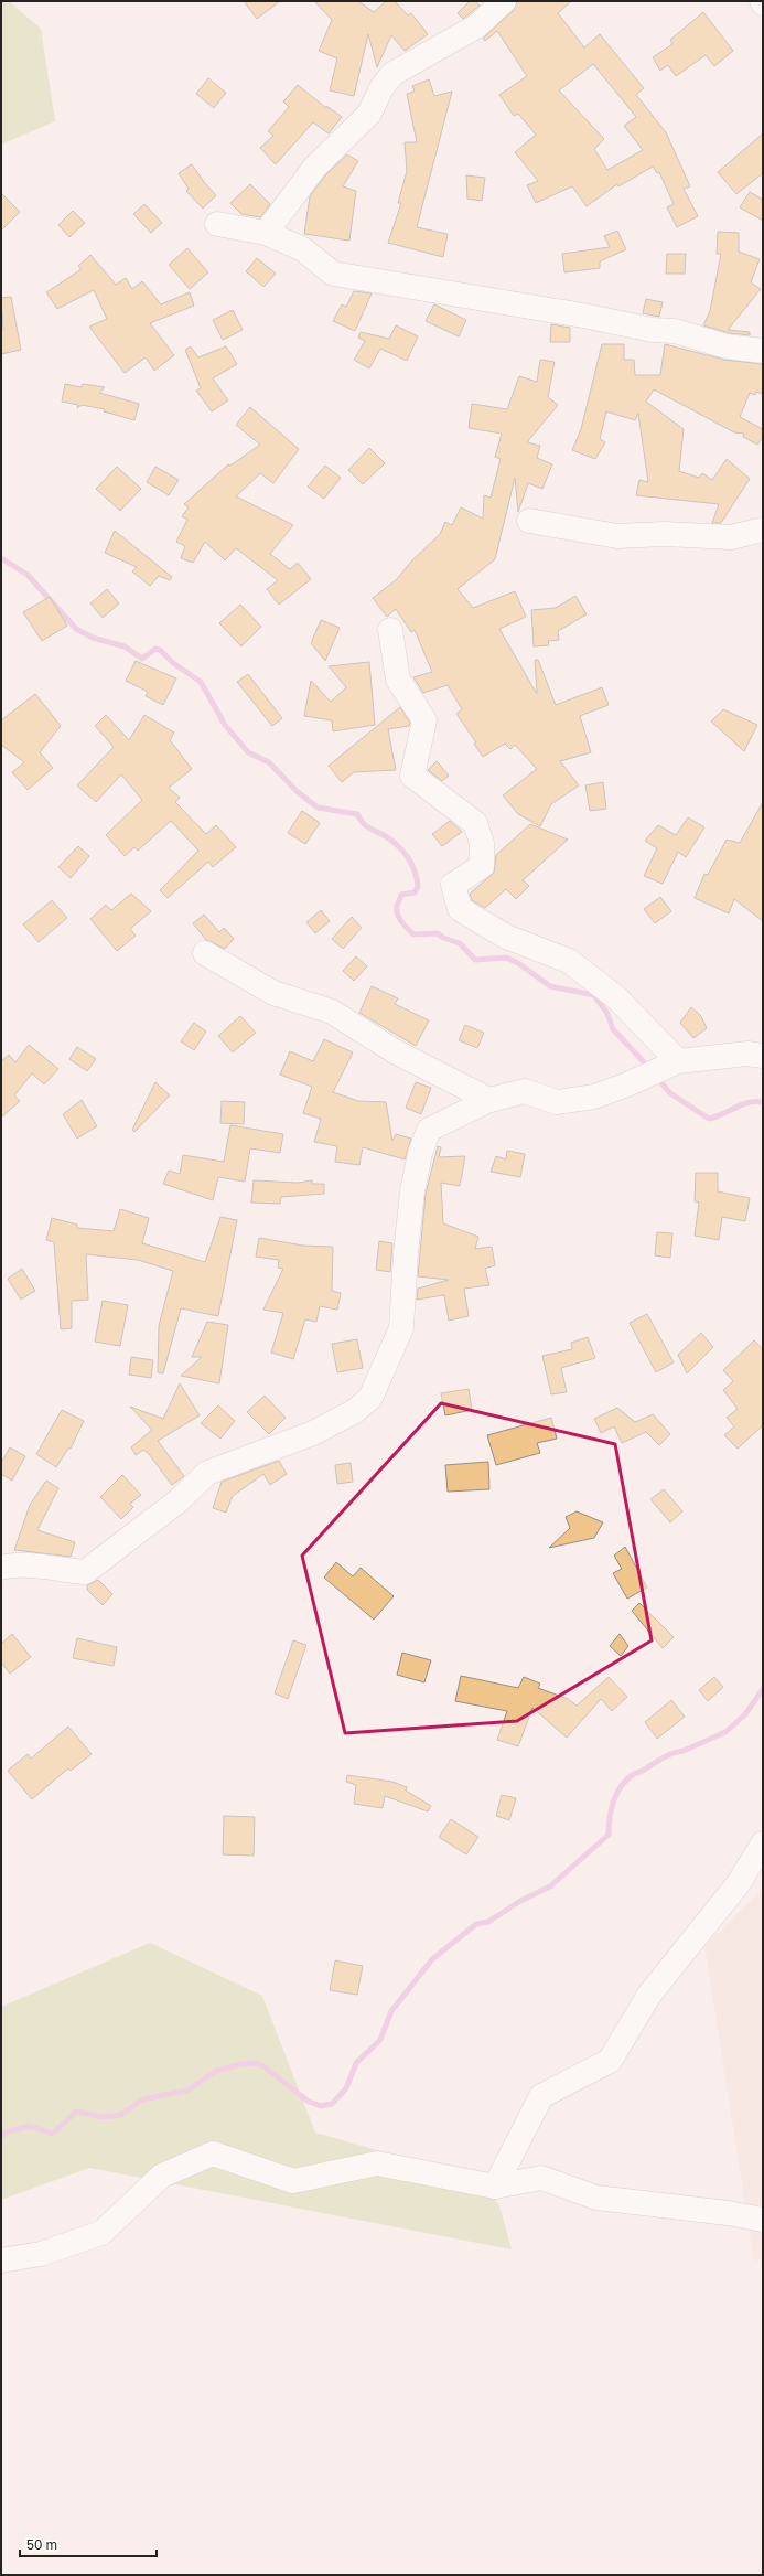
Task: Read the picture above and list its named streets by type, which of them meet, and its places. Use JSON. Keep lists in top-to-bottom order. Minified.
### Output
{"scale_bar":"50 m"}
